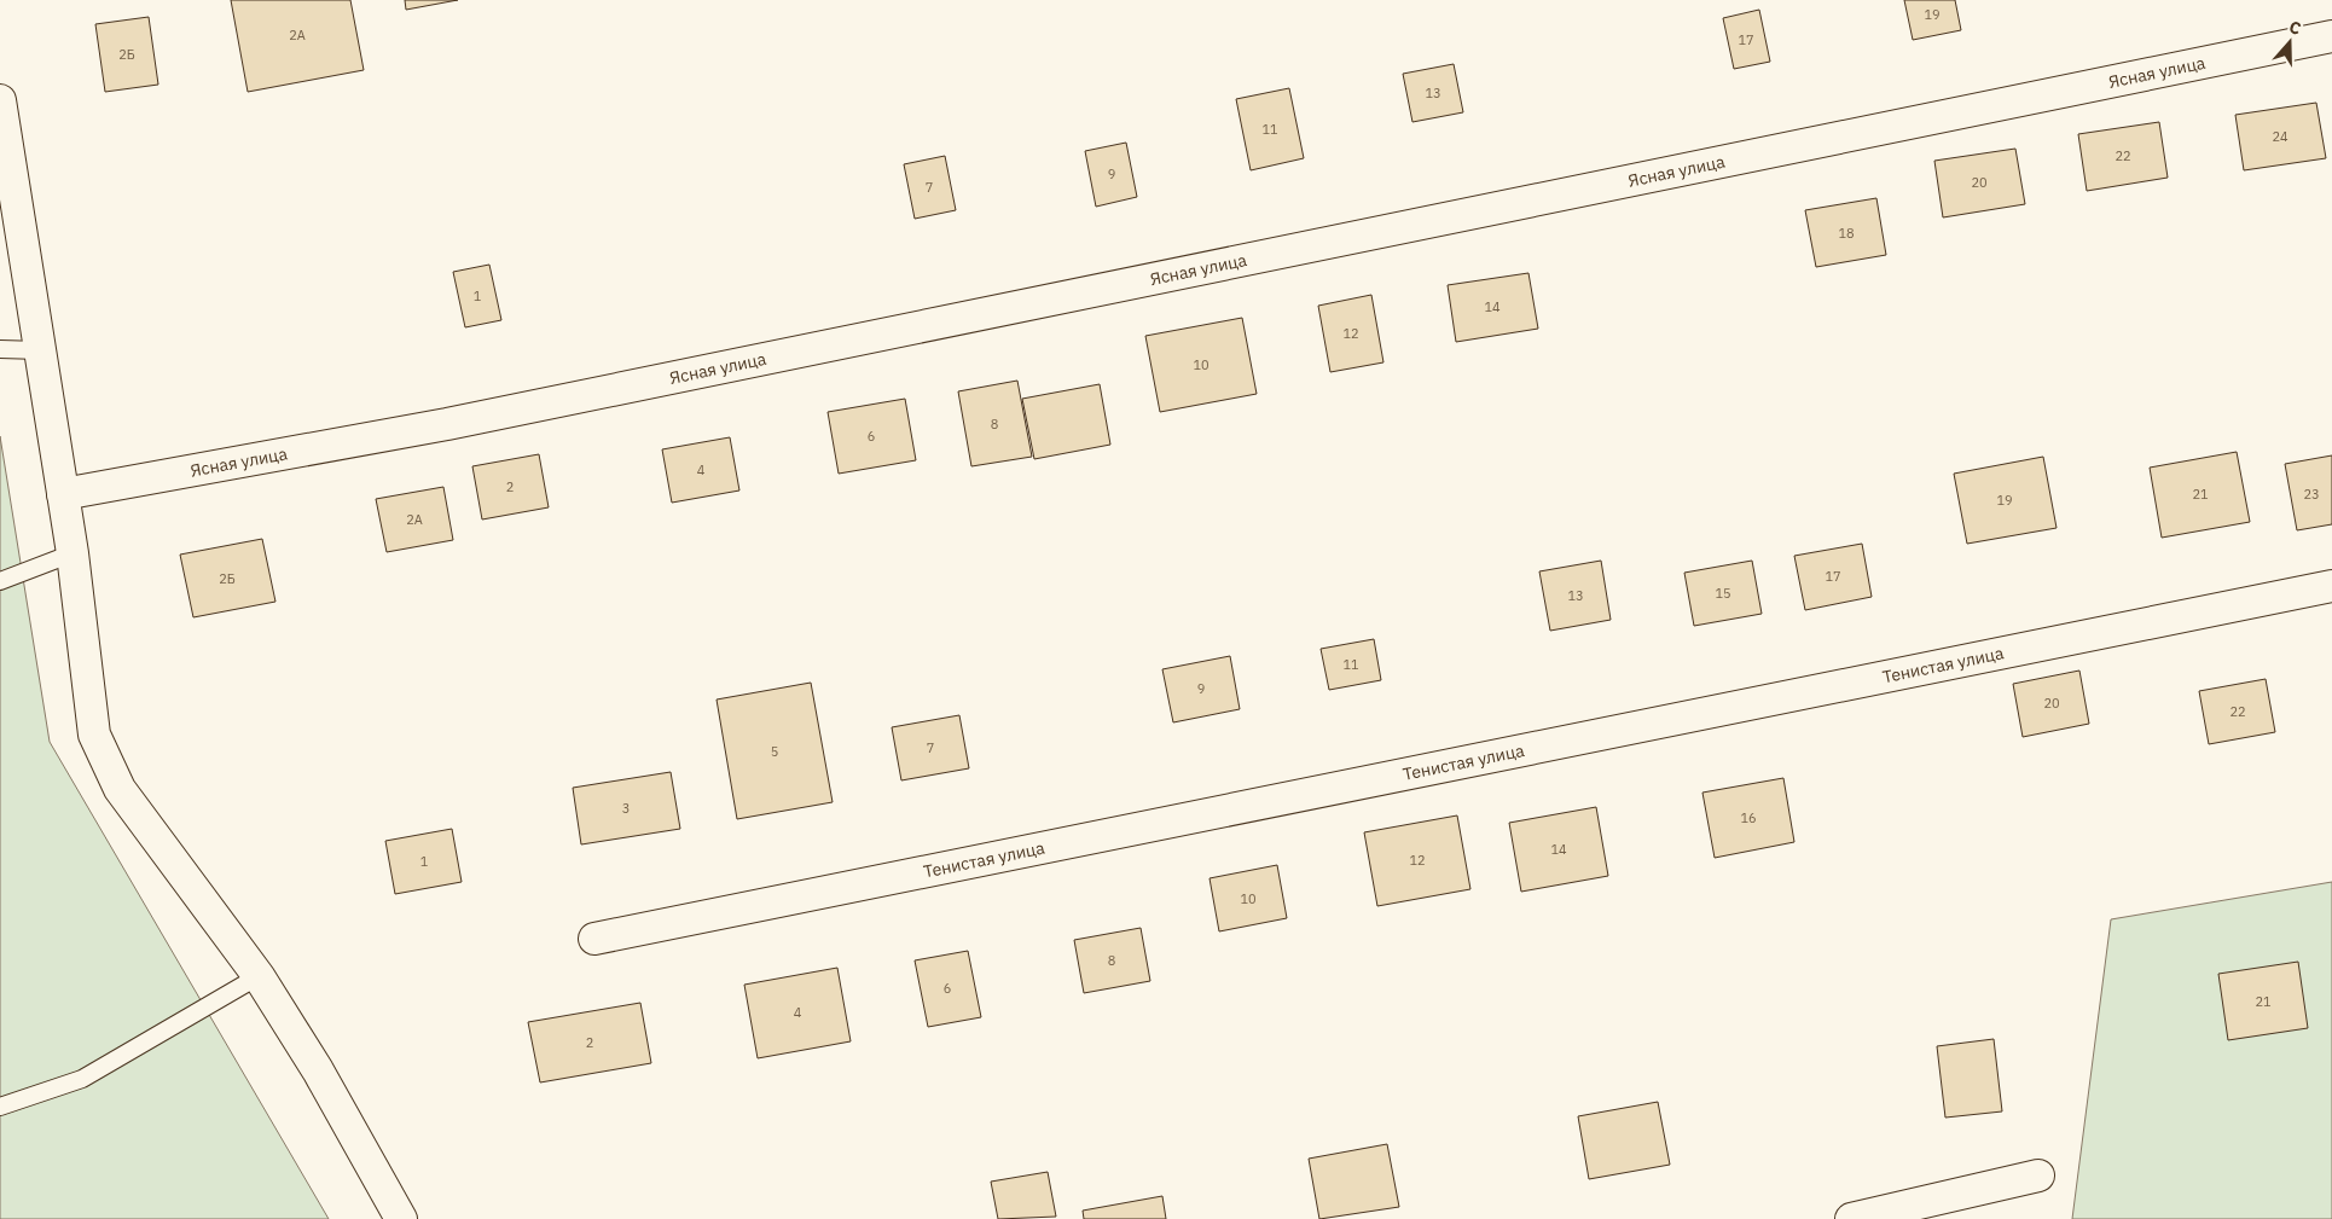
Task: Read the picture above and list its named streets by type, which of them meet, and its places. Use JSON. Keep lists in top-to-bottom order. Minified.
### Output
{"streets":{"street":["Ясная улица","Тенистая улица"]},"house_numbers":["19","2А","17","2Б","13","11","24","22","9","20","7","18","1","14","12","10","8","6","4","2","21","23","19","2А","17","2Б","15","13","11","9","20","22","7","5","3","16","14","12","1","10","8","6","21","4","2"],"north":"top"}
